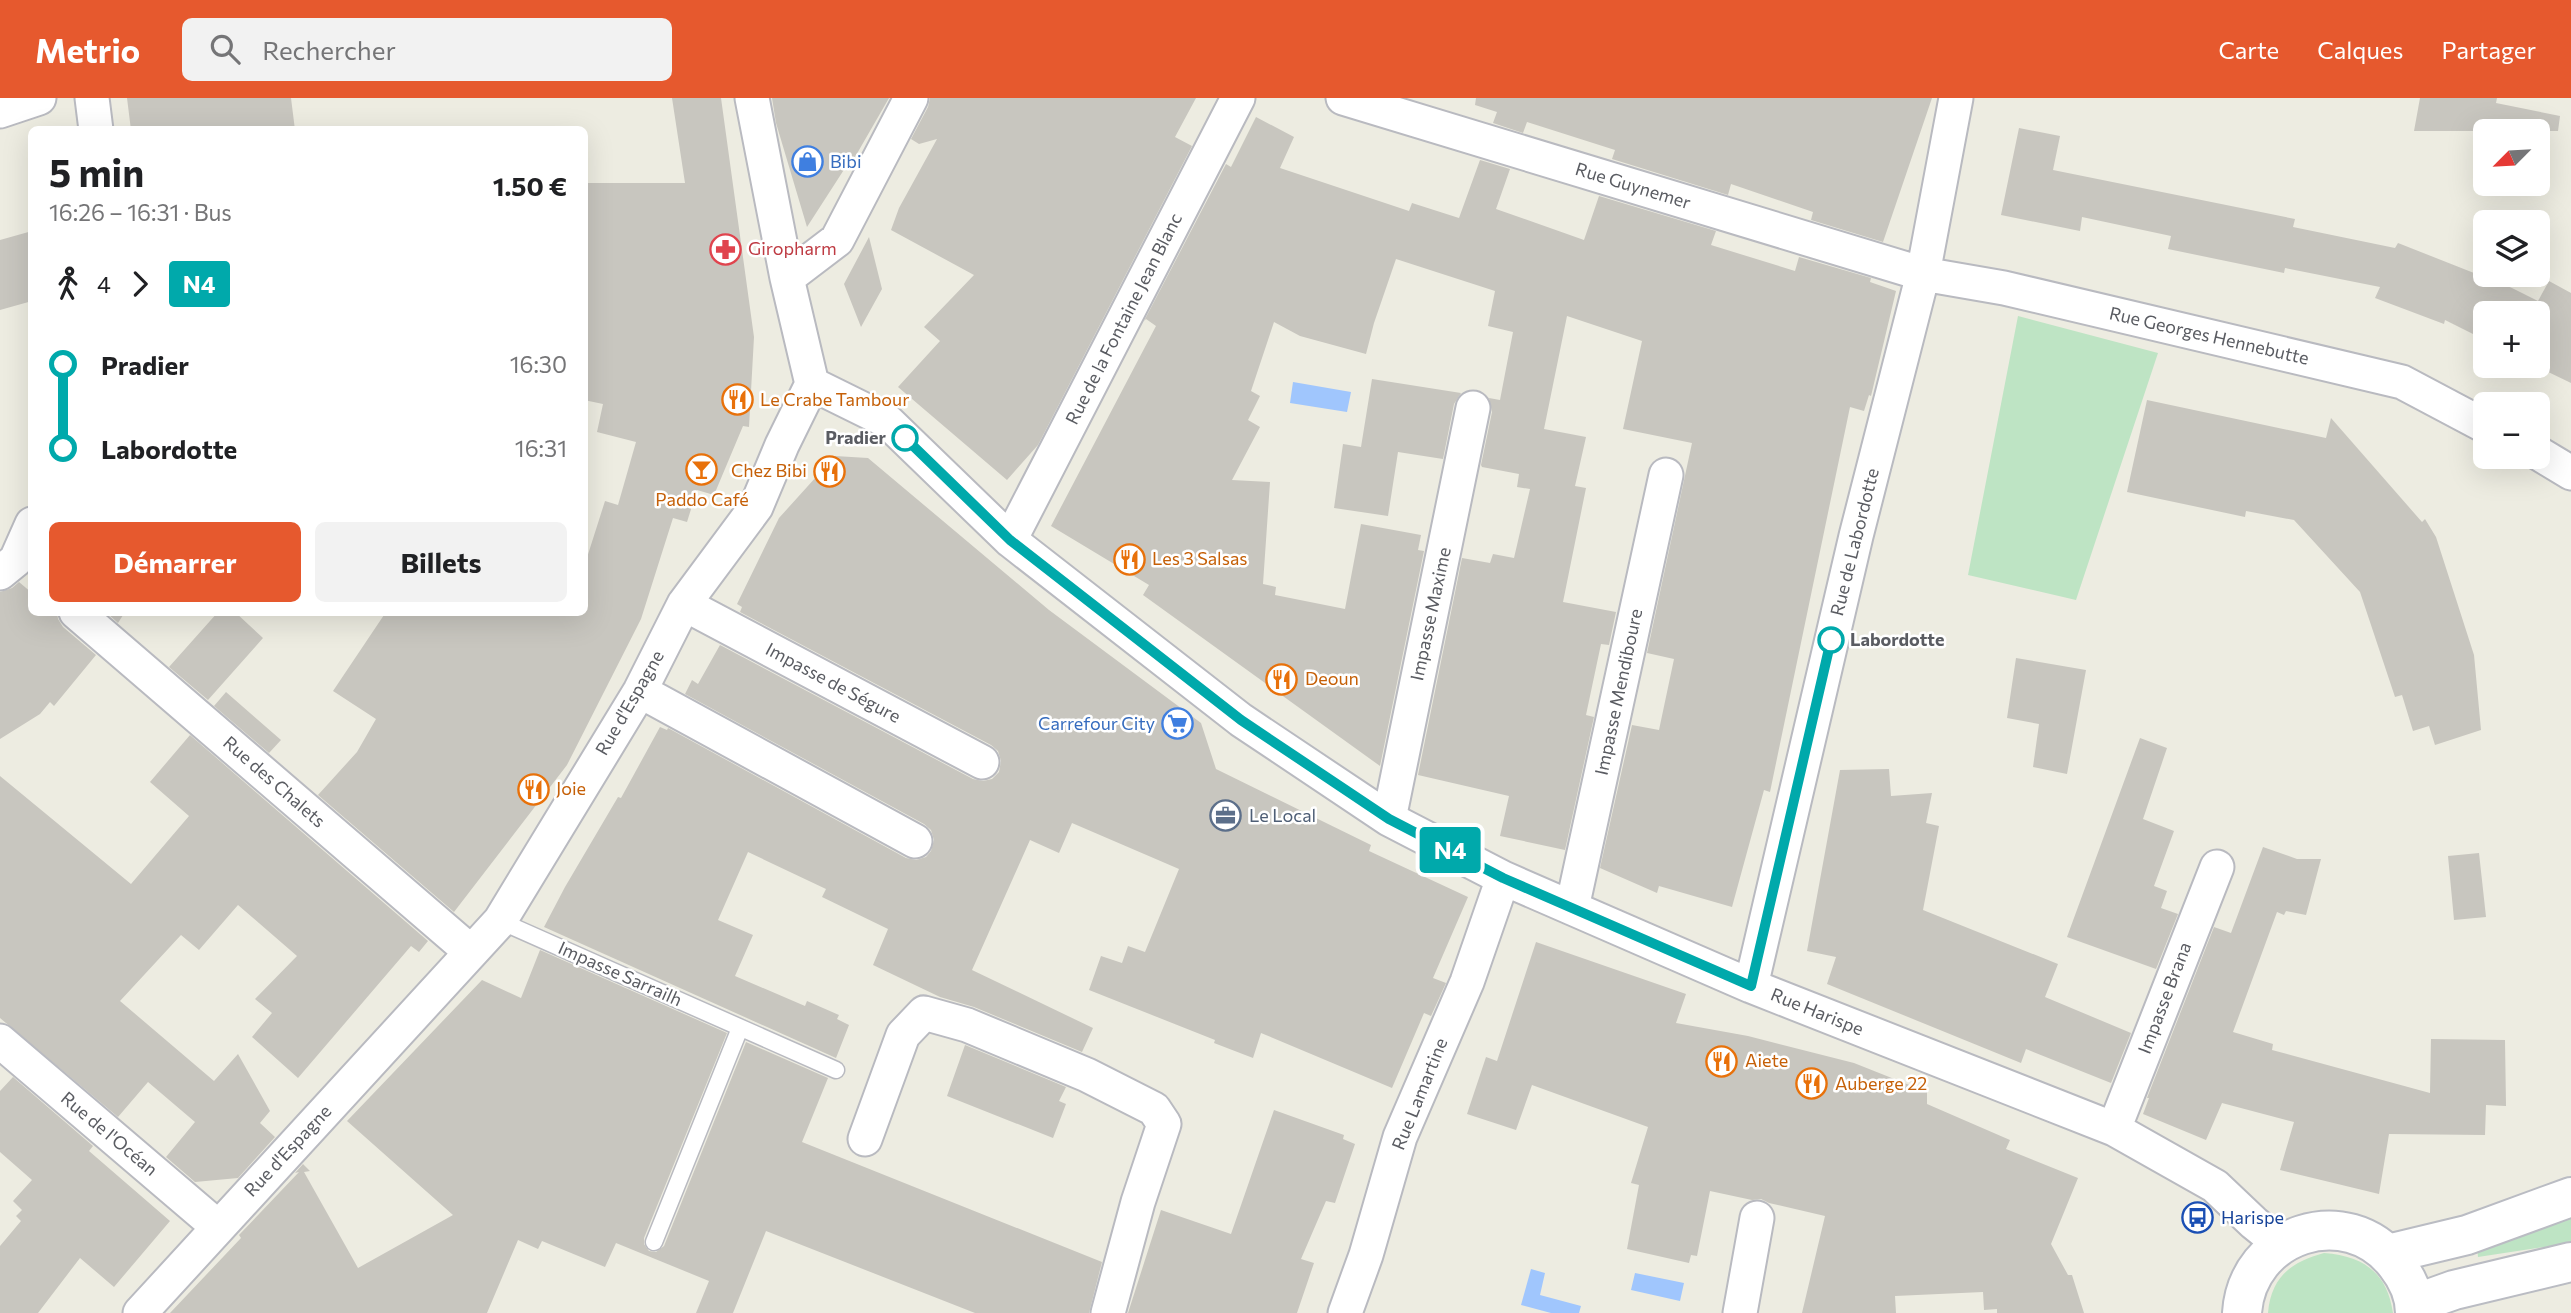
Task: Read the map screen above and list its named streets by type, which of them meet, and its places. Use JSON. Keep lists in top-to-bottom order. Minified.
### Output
{"streets":{"street":["Rue Guynemer","Rue de la Fontaine Jean Blanc","Rue Georges Hennebutte","Rue de Labordotte","Impasse Maxime","Impasse de Ségure","Impasse Mendiboure","Rue d'Espagne","Rue des Chalets","Impasse Brana","Rue Harispe","Rue Lamartine","Rue de l'Océan"],"lane":["Impasse Sarrailh"]},"crossings":[["Rue Guynemer","Rue Georges Hennebutte"],["Rue Guynemer","Rue de Labordotte"],["Rue de la Fontaine Jean Blanc","Rue Harispe"],["Rue Georges Hennebutte","Rue de Labordotte"],["Rue de Labordotte","Rue Harispe"],["Impasse Maxime","Rue Harispe"],["Impasse de Ségure","Rue d'Espagne"],["Impasse Mendiboure","Rue Harispe"],["Rue d'Espagne","Rue des Chalets"],["Rue d'Espagne","Impasse Sarrailh"],["Rue d'Espagne","Rue Harispe"],["Rue d'Espagne","Rue de l'Océan"],["Impasse Brana","Rue Harispe"],["Rue Harispe","Rue Lamartine"]],"places":{"shop":["Bibi"],"pharmacy":["Giropharm"],"restaurant":["Le Crabe Tambour","Chez Bibi","Les 3 Salsas","Deoun","Joie","Aiete","Auberge 22"],"other":["Pradier","Labordotte"],"bar":["Paddo Café"],"supermarket":["Carrefour City"],"office":["Le Local"],"bus stop":["Harispe"]},"lines":["bus line N4"],"north":"bottom left","page":{"header":"Metrio","search":"Rechercher","nav":["Carte","Calques","Partager"],"on_map":"N4","map_buttons":["+","−"],"heading":["5 min","16:26 – 16:31 · Bus","1.50 €"],"legs":["4","N4"],"list":[{"name":"Pradier","value":"16:30"},{"name":"Labordotte","value":"16:31"}],"buttons":["Démarrer","Billets"]}}
